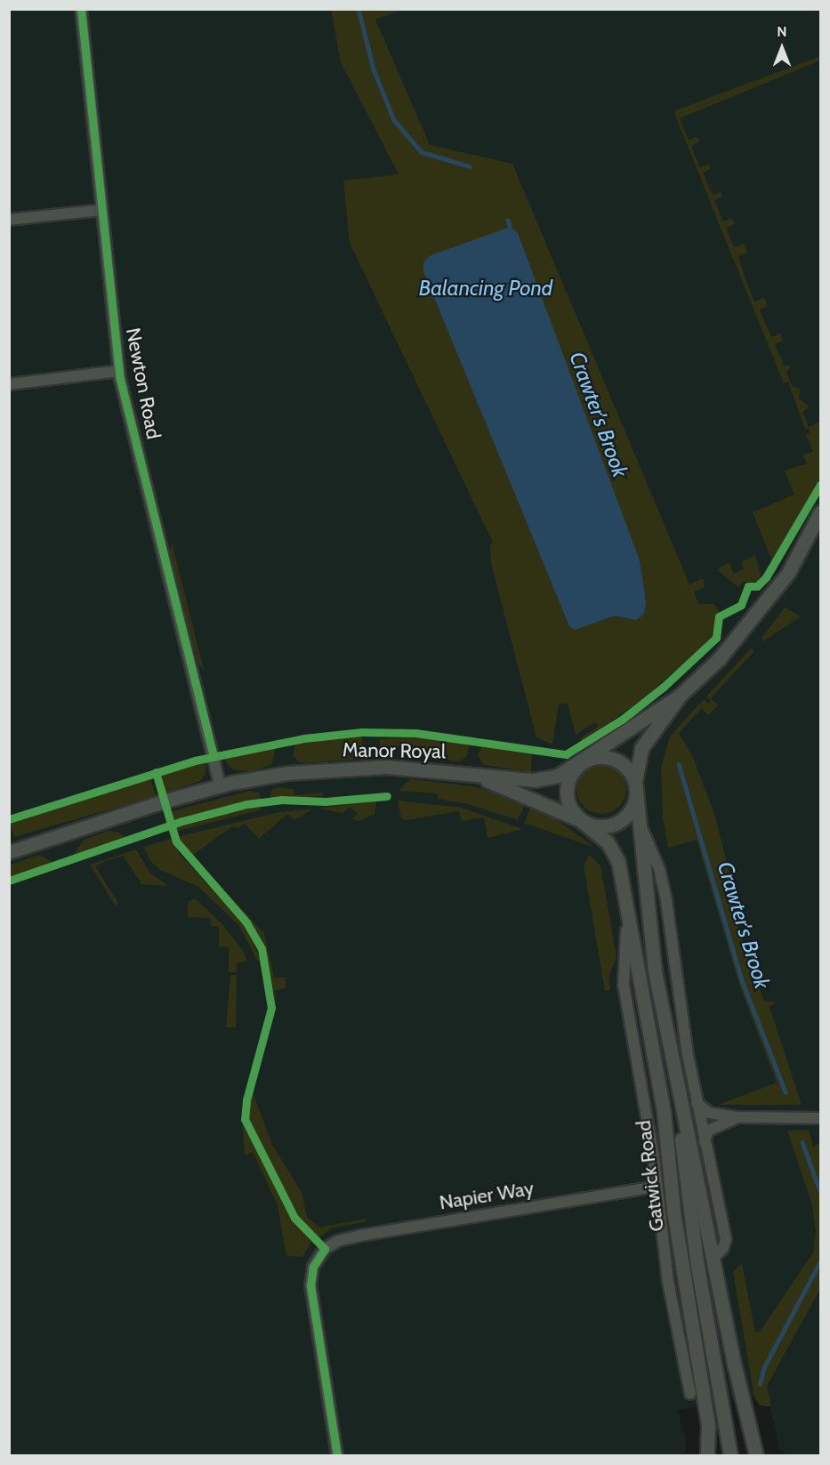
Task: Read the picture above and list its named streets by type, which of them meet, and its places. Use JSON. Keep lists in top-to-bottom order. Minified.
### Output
{"streets":{"street":["Newton Road","Manor Royal","Gatwick Road","Napier Way"]},"crossings":[["Newton Road","Manor Royal"],["Manor Royal","Gatwick Road"],["Gatwick Road","Napier Way"]],"water":["Balancing Pond","Crawter's Brook"],"north":"top"}
